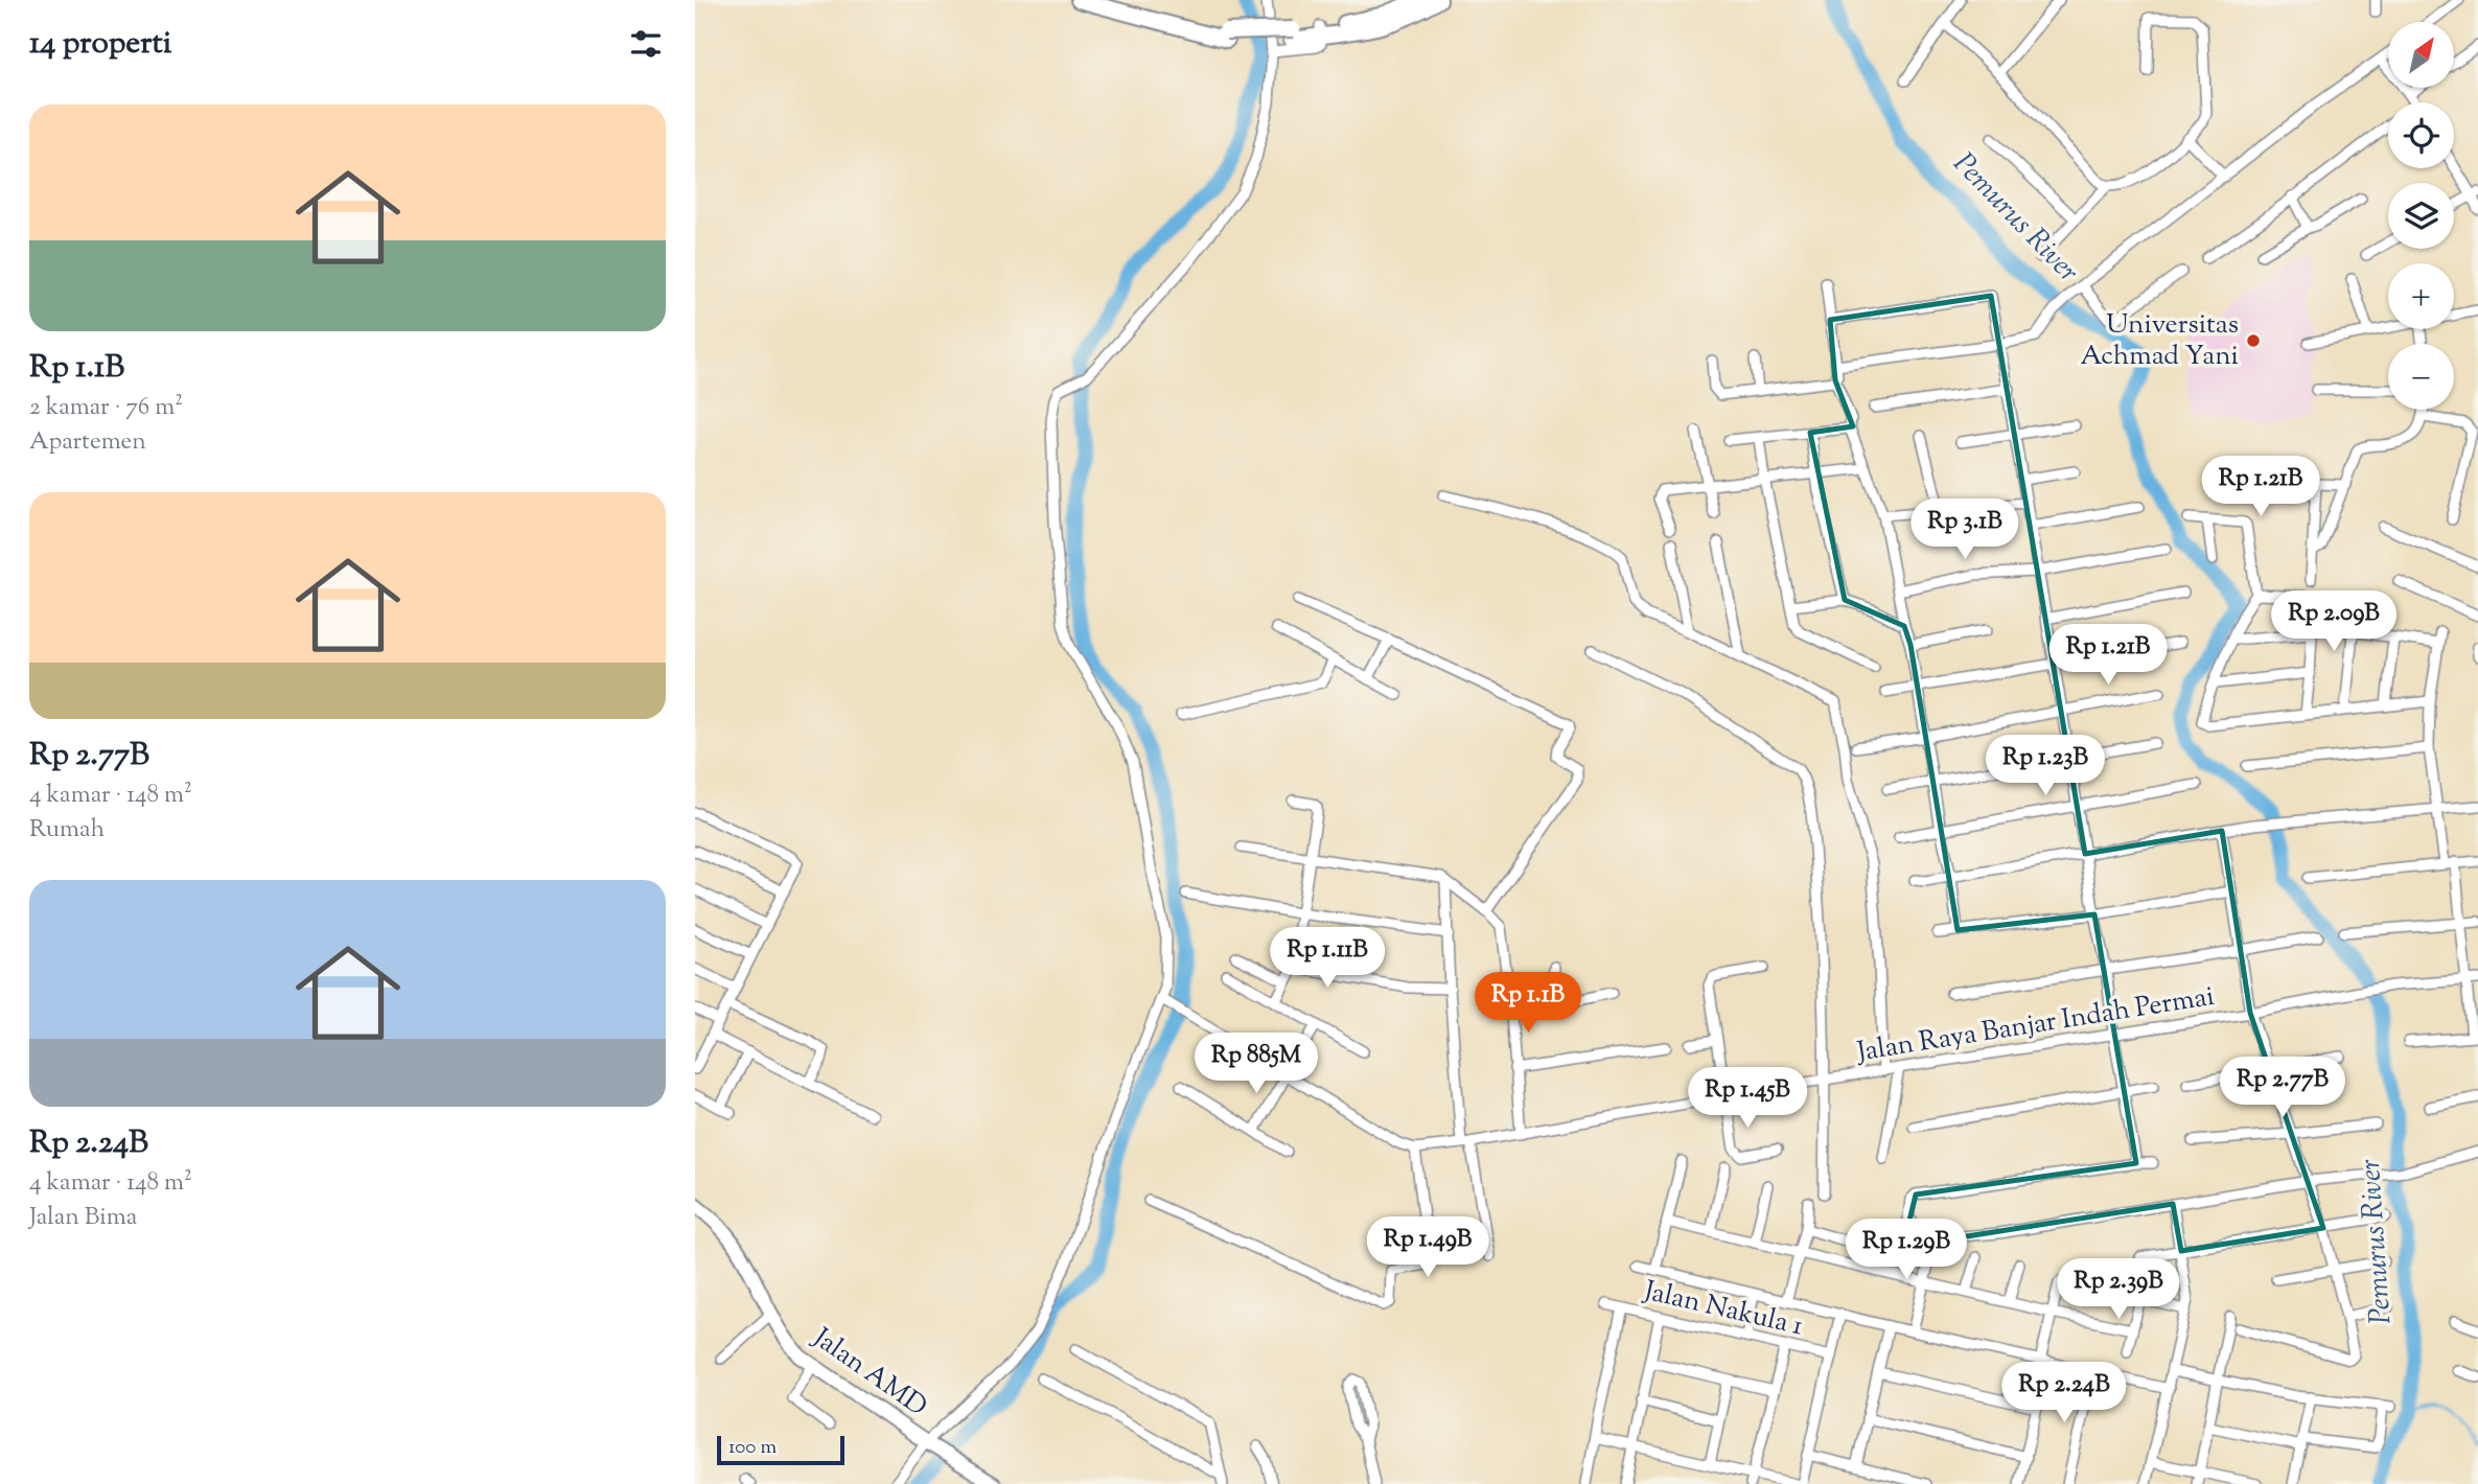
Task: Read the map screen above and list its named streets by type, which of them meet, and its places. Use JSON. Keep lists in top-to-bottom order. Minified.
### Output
{"streets":{"street":["Jalan Raya Banjar Indah Permai","Jalan Nakula 1","Jalan AMD"]},"water":["Pemurus River"],"places":["Universitas Achmad Yani"],"scale_bar":"100 m","north":"top right","page":{"heading":"14 properti","map_buttons":["+","−"],"list":[{"name":"Rp 1.1B","note":"2 kamar · 76 m² · Apartemen"},{"name":"Rp 2.77B","note":"4 kamar · 148 m² · Rumah"},{"name":"Rp 2.24B","note":"4 kamar · 148 m² · Jalan Bima"}],"price":["Rp 1.21B","Rp 3.1B","Rp 2.09B","Rp 1.21B","Rp 1.23B","Rp 1.11B","Rp 1.1B","Rp 885M","Rp 2.77B","Rp 1.45B","Rp 1.49B","Rp 1.29B","Rp 2.39B","Rp 2.24B"],"scale":"100 m"}}
